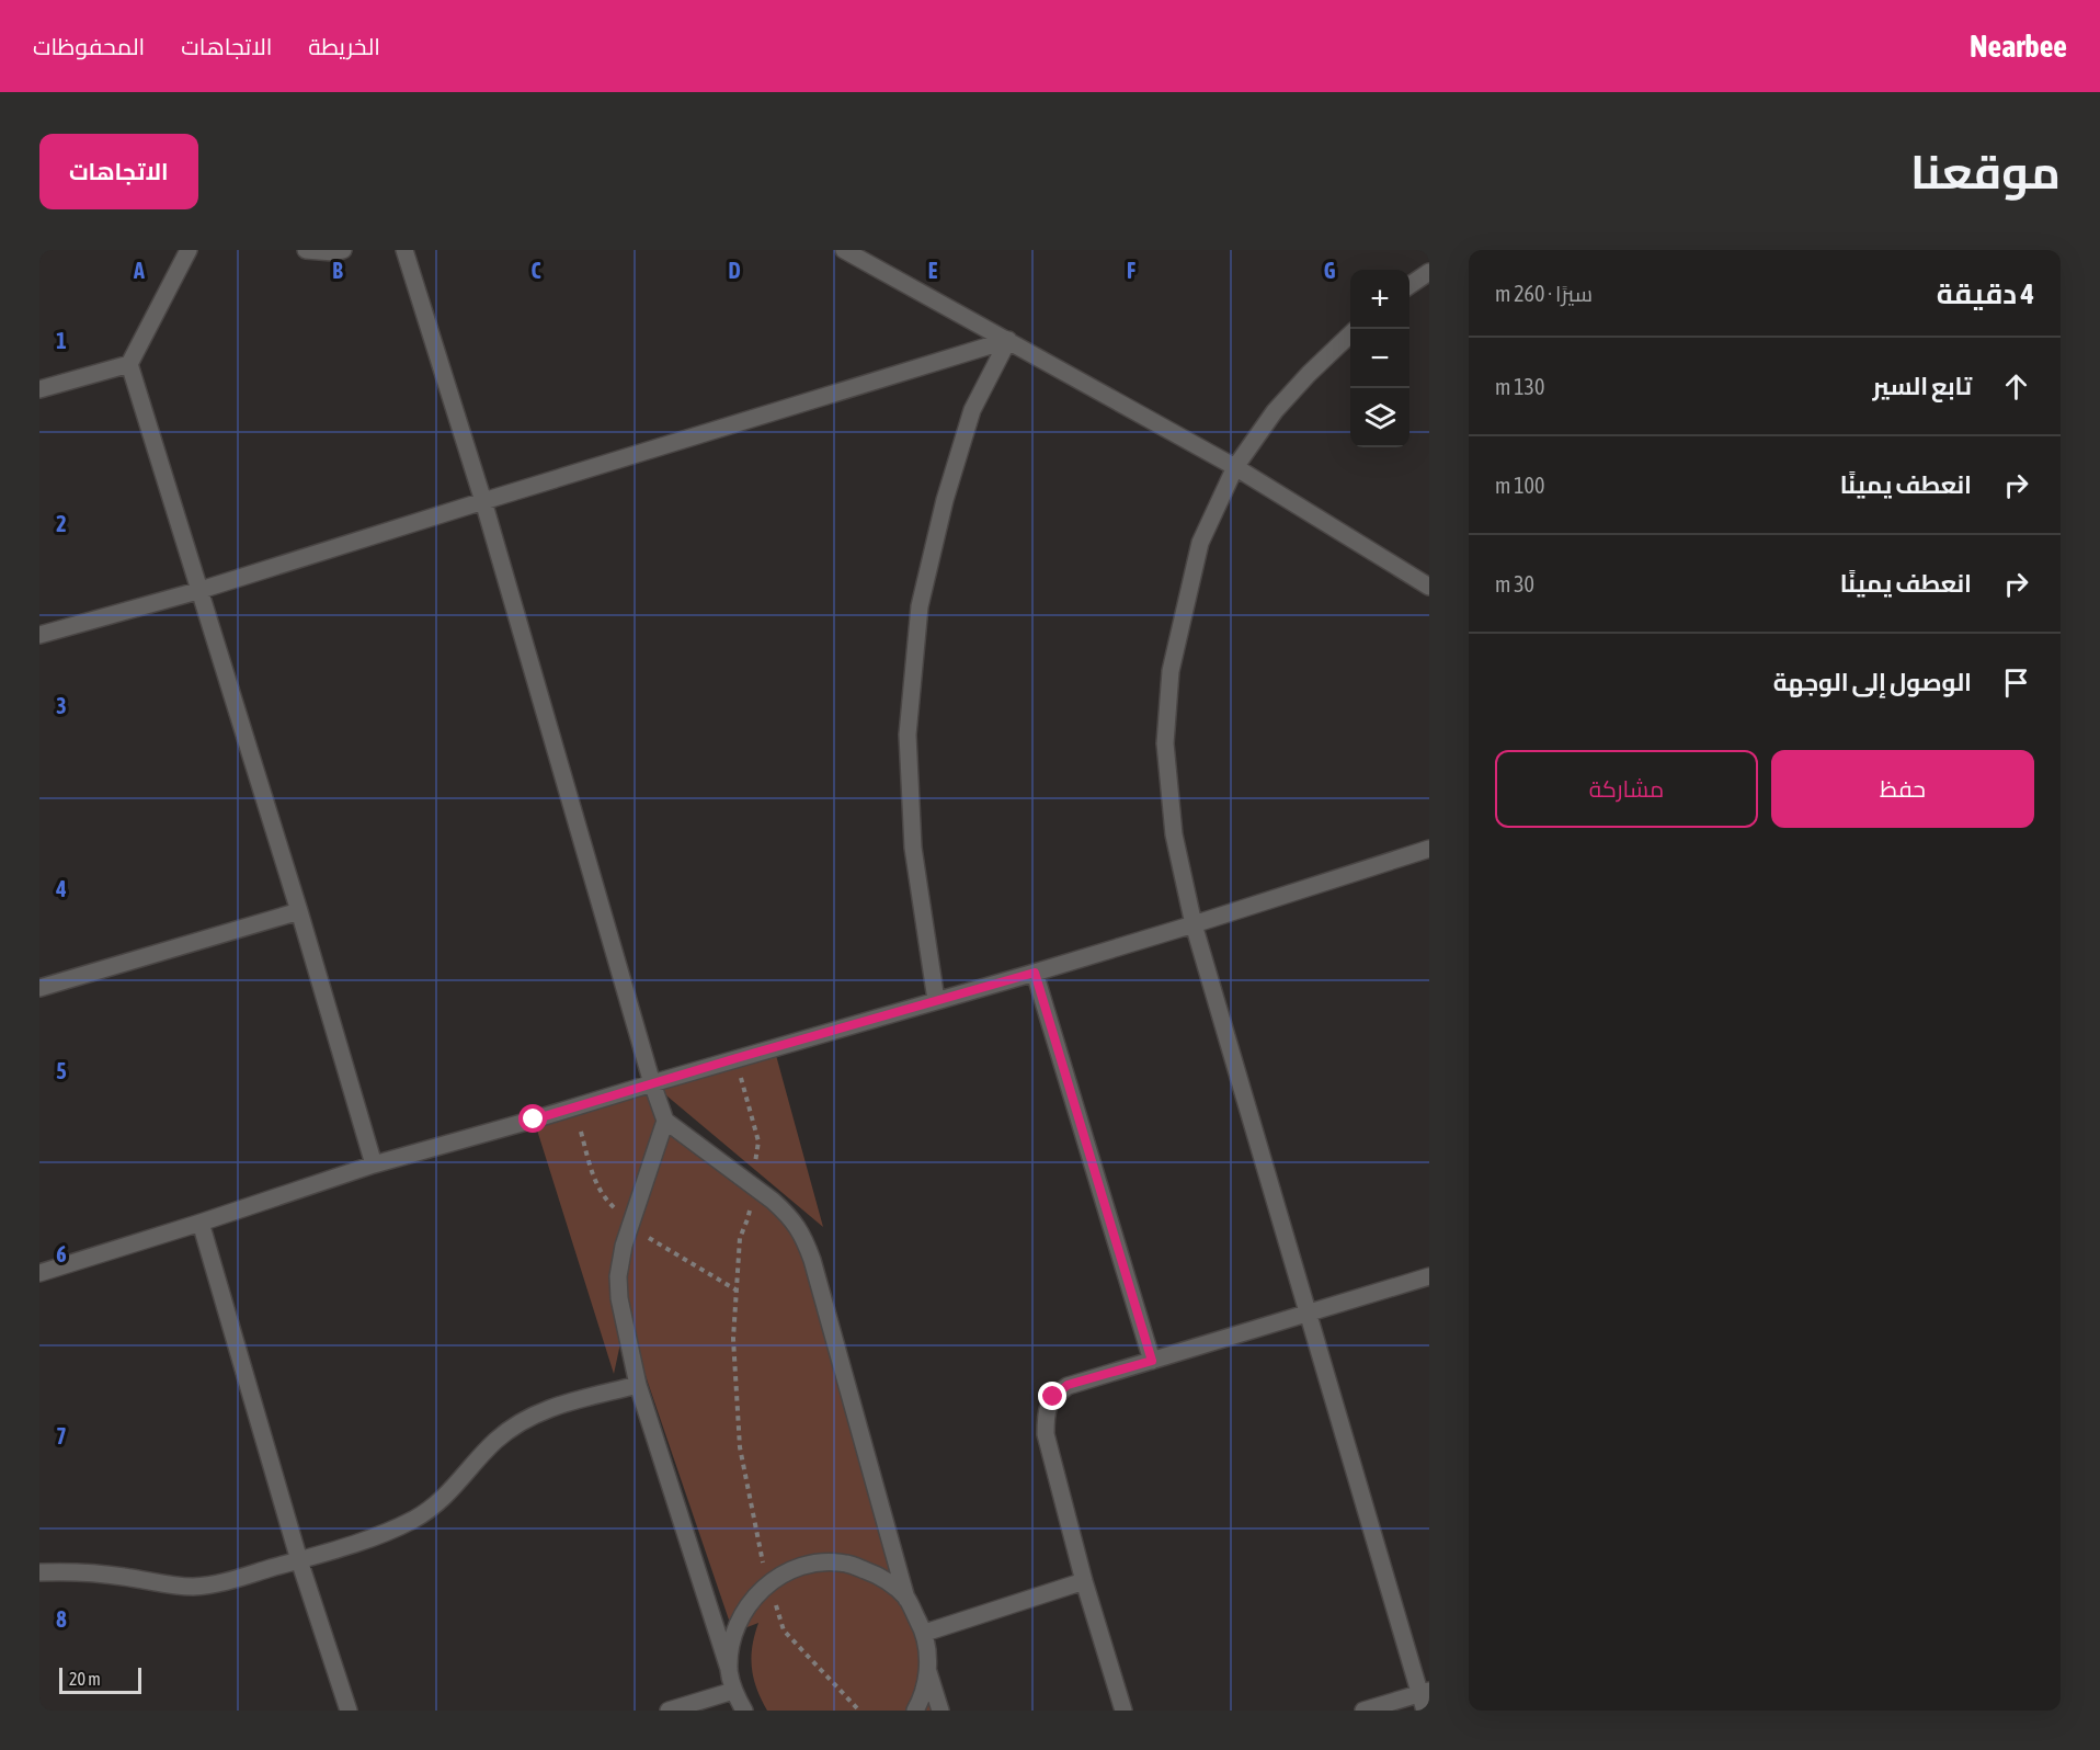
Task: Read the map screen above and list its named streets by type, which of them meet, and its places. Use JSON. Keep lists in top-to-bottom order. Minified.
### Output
{"scale_bar":"20 m","page":{"header":"Nearbee","nav":["الخريطة","الاتجاهات","المحفوظات"],"title":"موقعنا","buttons":["الاتجاهات",["حفظ","مشاركة"]],"heading":["4 دقيقة","سيرًا · 260 m"],"map_buttons":["+","−"],"list":[["تابع السير","130 m"],["انعطف يمينًا","100 m"],["انعطف يمينًا","30 m"],"الوصول إلى الوجهة"],"scale":"20 m"},"grid":{"columns":["A","B","C","D","E","F","G"],"rows":["1","2","3","4","5","6","7","8"]}}
